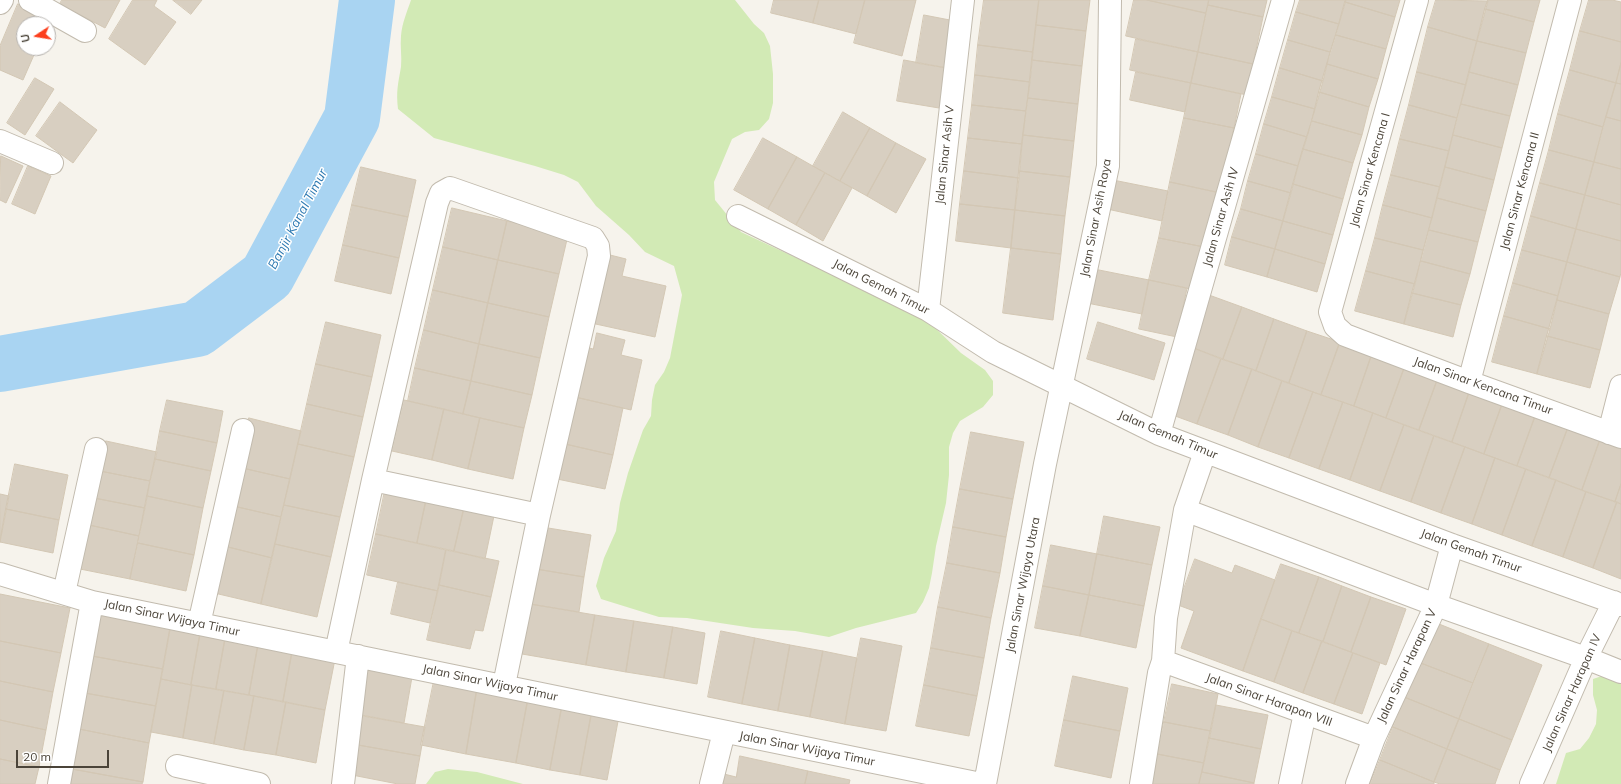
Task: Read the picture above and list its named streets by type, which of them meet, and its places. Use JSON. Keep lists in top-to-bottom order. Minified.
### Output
{"streets":{"street":["Jalan Sinar Asih V","Jalan Sinar Kencana I","Jalan Sinar Kencana II","Jalan Sinar Asih IV","Jalan Sinar Asih Raya","Jalan Gemah Timur","Jalan Sinar Kencana Timur","Jalan Sinar Wijaya Utara","Jalan Sinar Wijaya Timur","Jalan Sinar Harapan V","Jalan Sinar Harapan IV","Jalan Sinar Harapan VIII"]},"crossings":[["Jalan Sinar Asih V","Jalan Gemah Timur"],["Jalan Sinar Kencana I","Jalan Sinar Kencana Timur"],["Jalan Sinar Kencana II","Jalan Sinar Kencana Timur"],["Jalan Sinar Asih IV","Jalan Gemah Timur"],["Jalan Sinar Asih Raya","Jalan Gemah Timur"],["Jalan Sinar Asih Raya","Jalan Sinar Wijaya Utara"],["Jalan Gemah Timur","Jalan Sinar Wijaya Utara"],["Jalan Gemah Timur","Jalan Sinar Harapan V"],["Jalan Gemah Timur","Jalan Sinar Harapan IV"],["Jalan Sinar Harapan V","Jalan Sinar Harapan VIII"]],"water":["Banjir Kanal Timur"],"scale_bar":"20 m","north":"left"}
